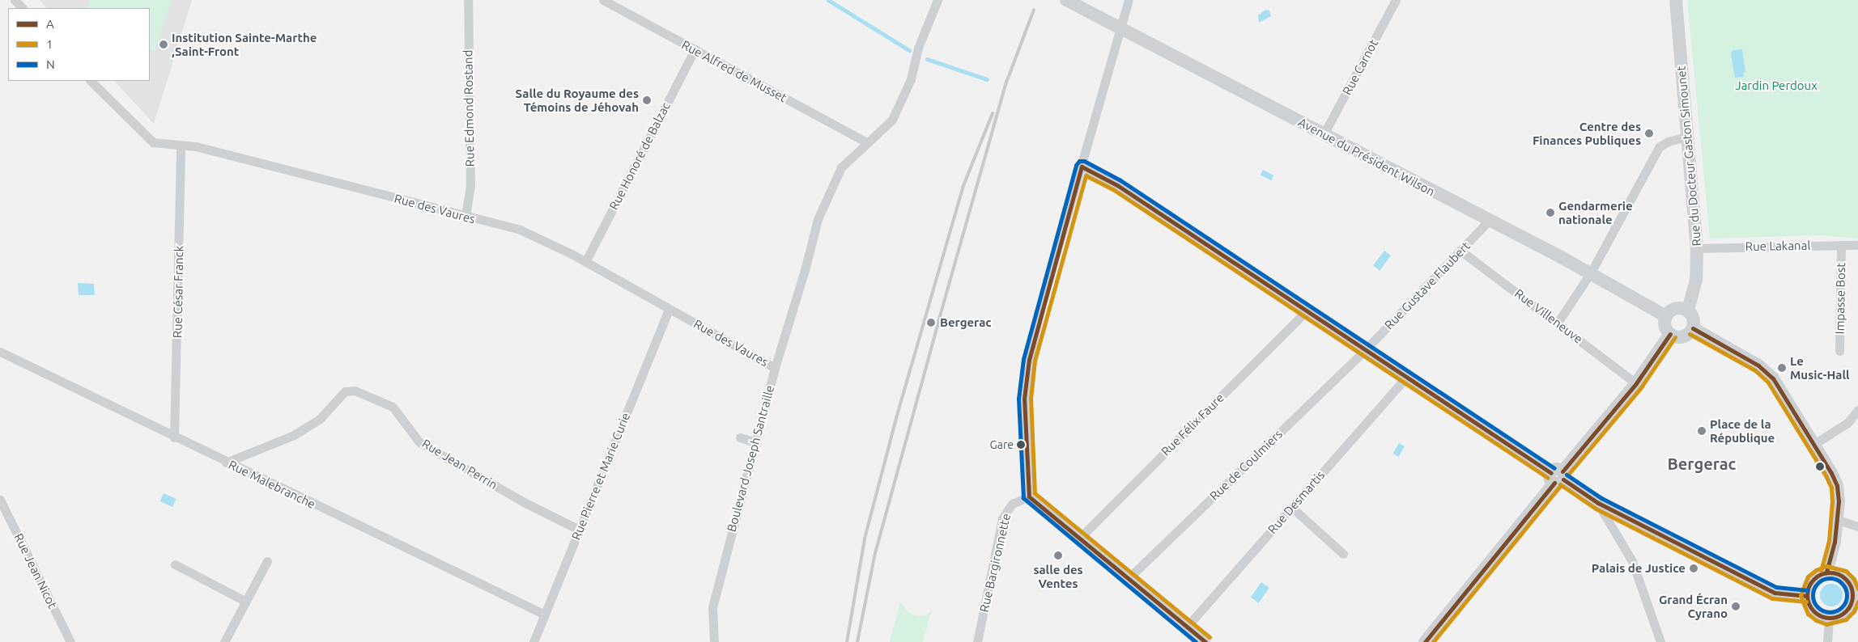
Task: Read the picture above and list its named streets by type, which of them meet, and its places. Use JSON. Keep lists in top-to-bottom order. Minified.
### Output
{"streets":{"main road":["Rue du Docteur Gaston Simounet","Avenue du Président Wilson"],"street":["Rue Carnot","Rue Alfred de Musset","Rue Edmond Rostand","Rue Honoré de Balzac","Rue des Vaures","Rue Lakanal","Rue Gustave Flaubert","Rue César Franck","Impasse Bost","Rue Villeneuve","Rue Félix Faure","Boulevard Joseph Santraille","Rue Jean Perrin","Rue de Coulmiers","Rue Pierre et Marie Curie","Rue Malebranche","Rue Desmartis","Rue Bargironnette","Rue Jean Nicot"]},"crossings":[["Rue Carnot","Avenue du Président Wilson"],["Rue Alfred de Musset","Rue Honoré de Balzac"],["Rue Alfred de Musset","Boulevard Joseph Santraille"],["Rue Edmond Rostand","Rue des Vaures"],["Rue Honoré de Balzac","Rue des Vaures"],["Rue du Docteur Gaston Simounet","Avenue du Président Wilson"],["Rue du Docteur Gaston Simounet","Rue Lakanal"],["Avenue du Président Wilson","Rue Gustave Flaubert"],["Rue des Vaures","Rue César Franck"],["Rue des Vaures","Boulevard Joseph Santraille"],["Rue des Vaures","Rue Pierre et Marie Curie"],["Rue Lakanal","Impasse Bost"],["Rue Gustave Flaubert","Rue Villeneuve"],["Rue Gustave Flaubert","Rue de Coulmiers"],["Rue César Franck","Rue Malebranche"],["Rue Jean Perrin","Rue Pierre et Marie Curie"],["Rue Jean Perrin","Rue Malebranche"],["Rue Pierre et Marie Curie","Rue Malebranche"]],"districts":["Bergerac"],"parks":["Jardin Perdoux"],"places":["Institution Sainte-Marthe ,Saint-Front","Salle du Royaume des Témoins de Jéhovah","Centre des Finances Publiques","Gendarmerie nationale","Bergerac","Le Music-Hall","Place de la République","Gare","salle des Ventes","Palais de Justice","Grand Écran Cyrano"],"lines":["transit line N","transit line A","transit line 1"],"legend":["A","1","N"]}
